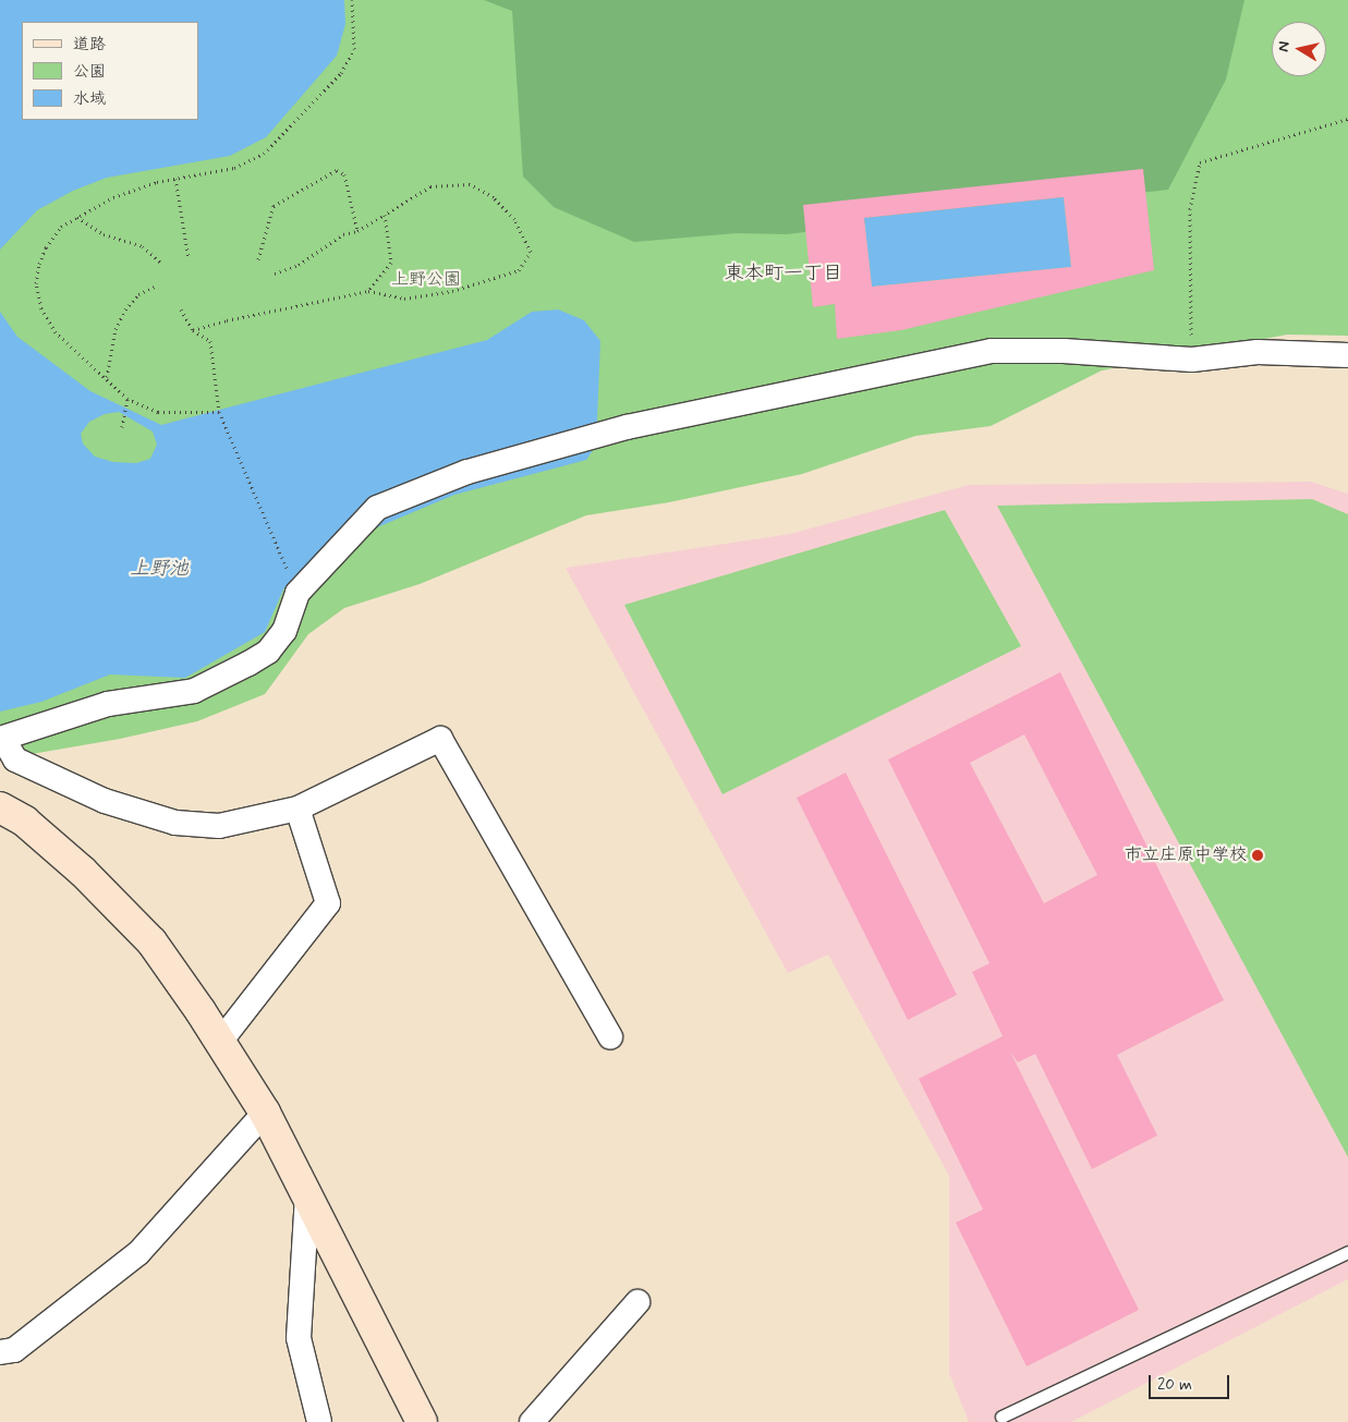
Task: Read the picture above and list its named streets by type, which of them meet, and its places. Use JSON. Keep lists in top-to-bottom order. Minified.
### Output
{"districts":["東本町一丁目"],"water":["上野池"],"parks":["上野公園"],"places":["市立庄原中学校"],"legend":["道路","公園","水域"],"scale_bar":"20 m","north":"left"}
